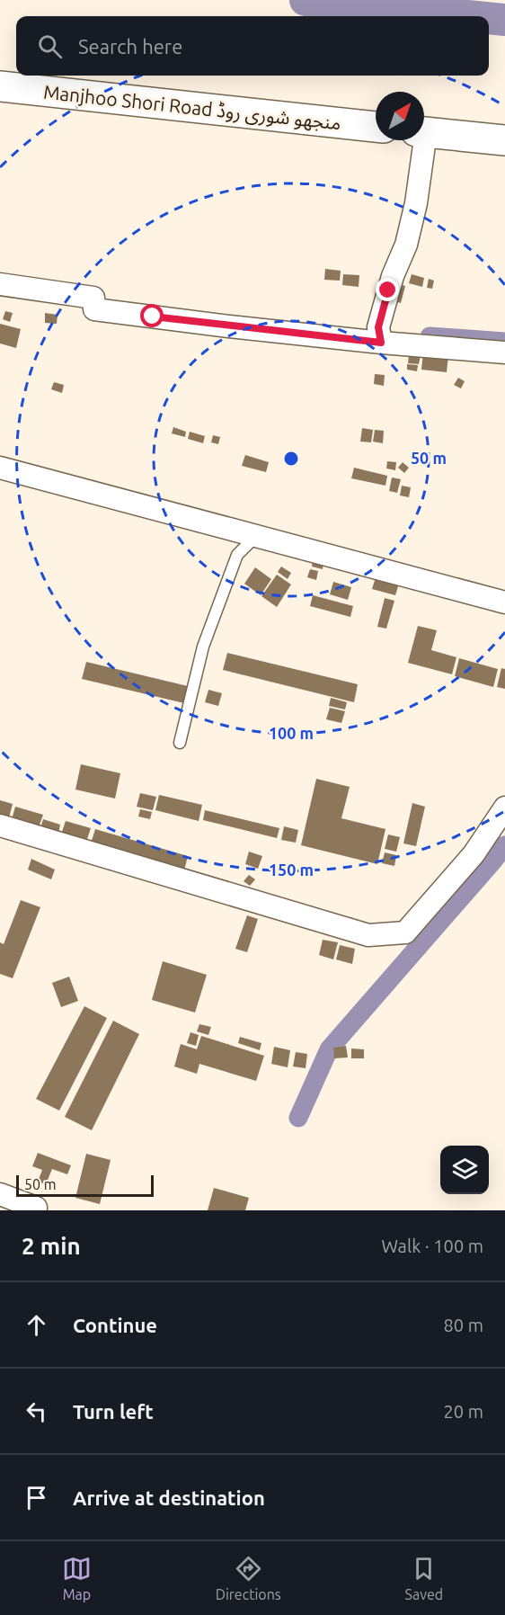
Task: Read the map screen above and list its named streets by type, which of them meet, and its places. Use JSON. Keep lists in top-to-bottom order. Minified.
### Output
{"streets":{"street":["Manjhoo Shori Road منجھو شوری روڈ"]},"scale_bar":"50 m","north":"top right","page":{"search":"Search here","scale":"50 m","heading":["2 min","Walk · 100 m"],"list":[["Continue","80 m"],["Turn left","20 m"],"Arrive at destination"],"nav":["Map","Directions","Saved"]},"rings":["50 m","100 m","150 m"]}
